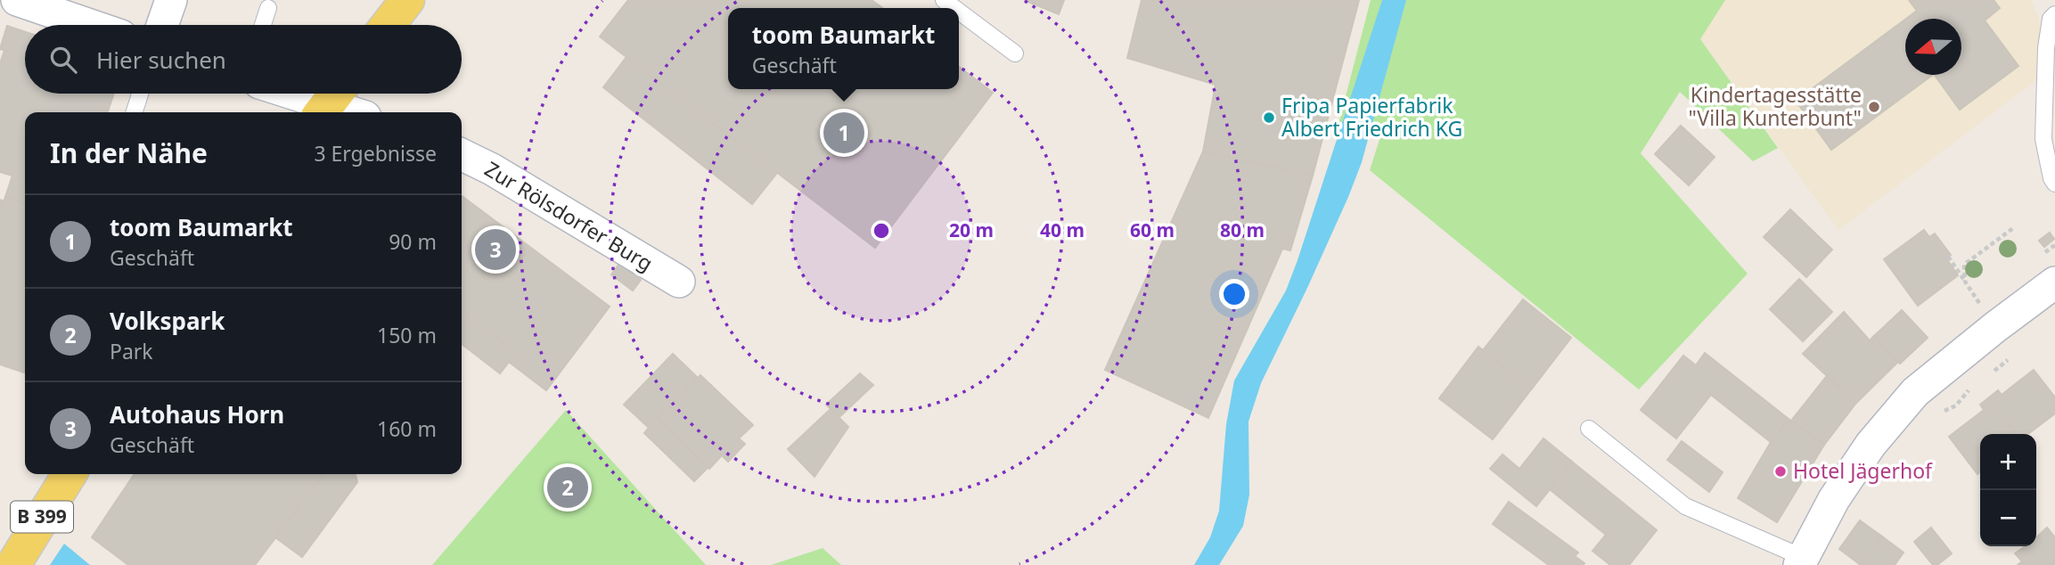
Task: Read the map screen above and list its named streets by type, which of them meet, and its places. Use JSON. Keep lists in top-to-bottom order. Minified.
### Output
{"streets":{"main road":["B 399"],"street":["Zur Rölsdorfer Burg"]},"places":["Kindertagesstätte \"Villa Kunterbunt\"","Fripa Papierfabrik Albert Friedrich KG","Hotel Jägerhof"],"north":"left","page":{"popup":["toom Baumarkt","Geschäft"],"search":"Hier suchen","pins":["1","3","2"],"heading":["In der Nähe","3 Ergebnisse"],"list":[{"mark":"1","name":"toom Baumarkt","note":"Geschäft","value":"90 m"},{"mark":"2","name":"Volkspark","note":"Park","value":"150 m"},{"mark":"3","name":"Autohaus Horn","note":"Geschäft","value":"160 m"}],"map_buttons":["+","−"]},"rings":["20 m","40 m","60 m","80 m"]}
